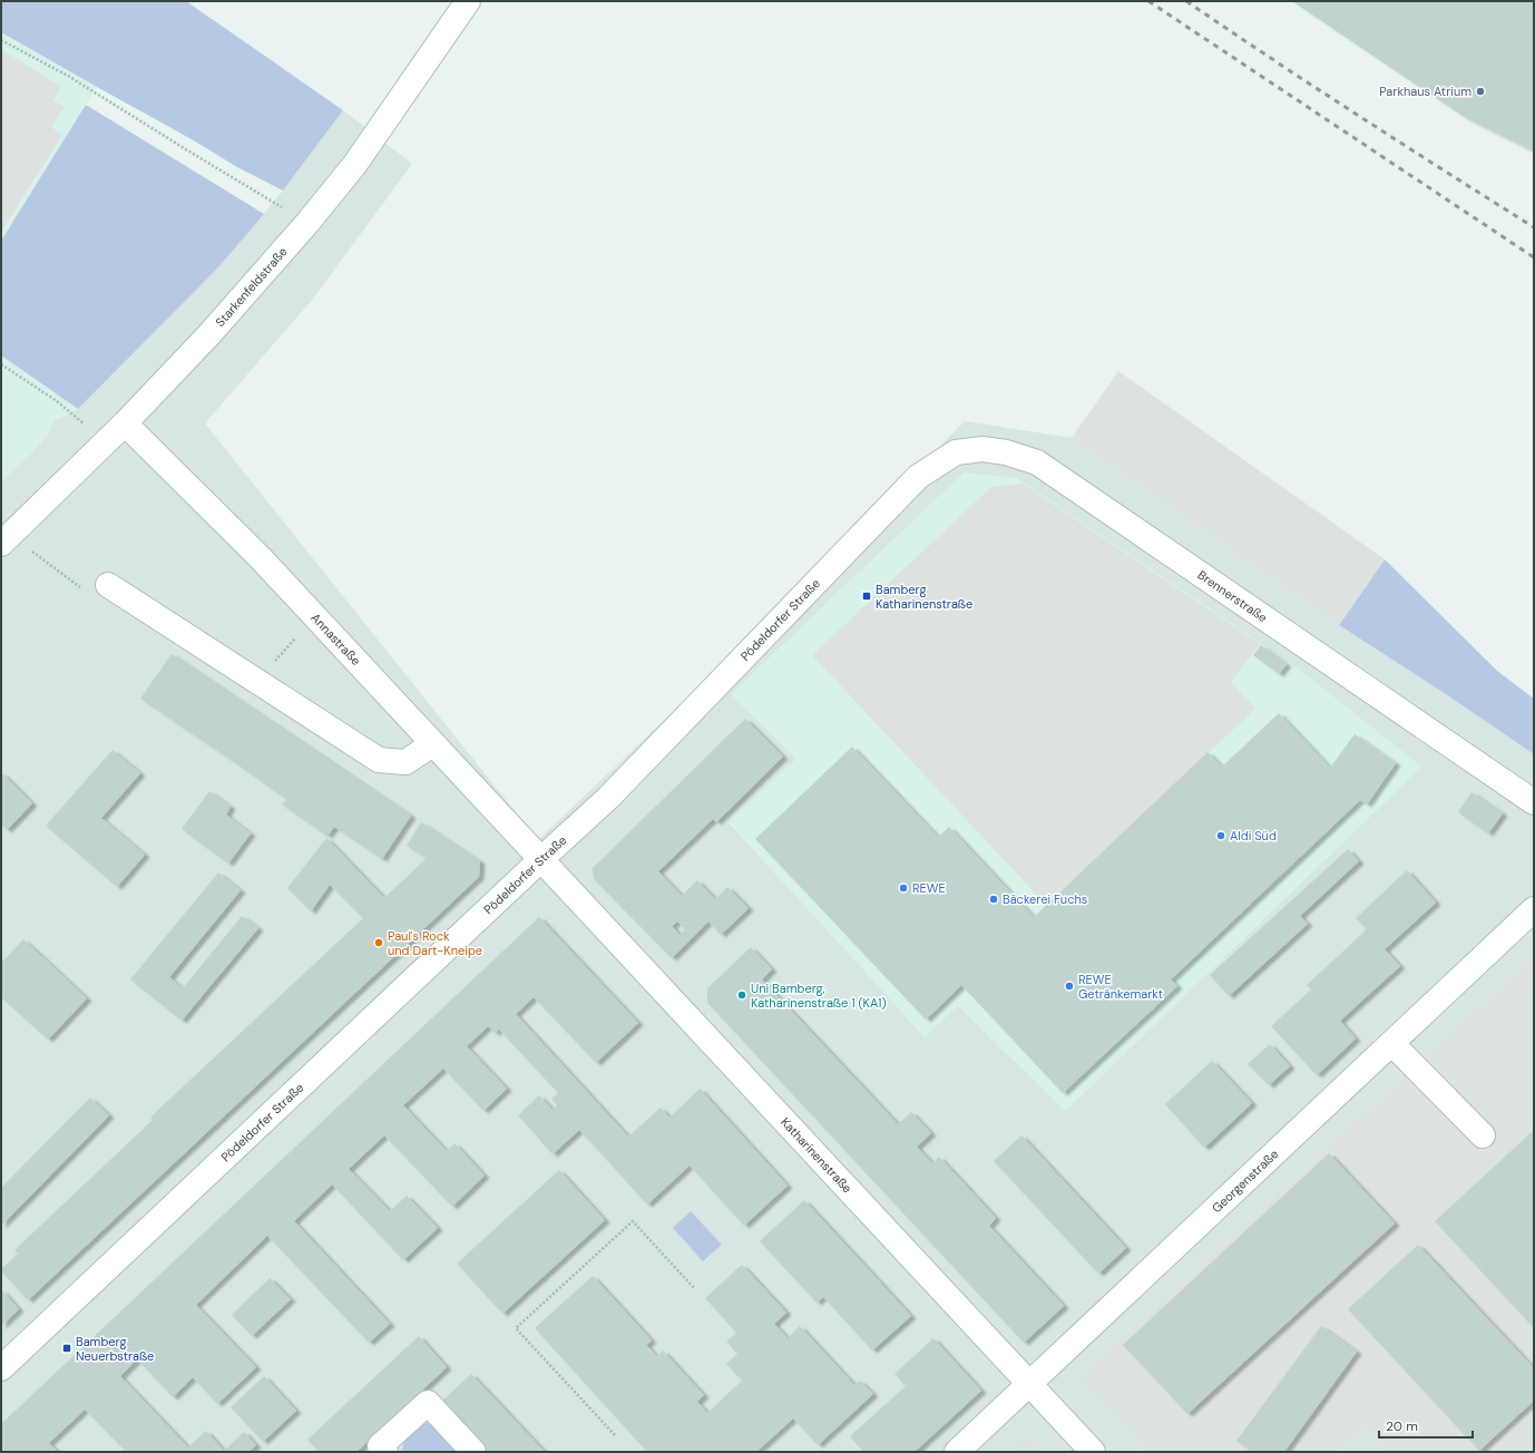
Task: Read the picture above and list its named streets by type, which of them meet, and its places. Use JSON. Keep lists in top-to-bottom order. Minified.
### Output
{"streets":{"street":["Starkenfeldstraße","Brennerstraße","Pödeldorfer Straße","Annastraße","Katharinenstraße","Georgenstraße"]},"crossings":[["Starkenfeldstraße","Annastraße"],["Brennerstraße","Pödeldorfer Straße"],["Pödeldorfer Straße","Annastraße"],["Pödeldorfer Straße","Katharinenstraße"],["Annastraße","Katharinenstraße"],["Katharinenstraße","Georgenstraße"]],"places":{"other":["Parkhaus Atrium","Aldi Süd","REWE","Bäckerei Fuchs","Paul's Rock und Dart-Kneipe","REWE Getränkemarkt","Uni Bamberg, Katharinenstraße 1 (KA1)"],"transit":["Bamberg Katharinenstraße","Bamberg Neuerbstraße"]},"scale_bar":"20 m"}
